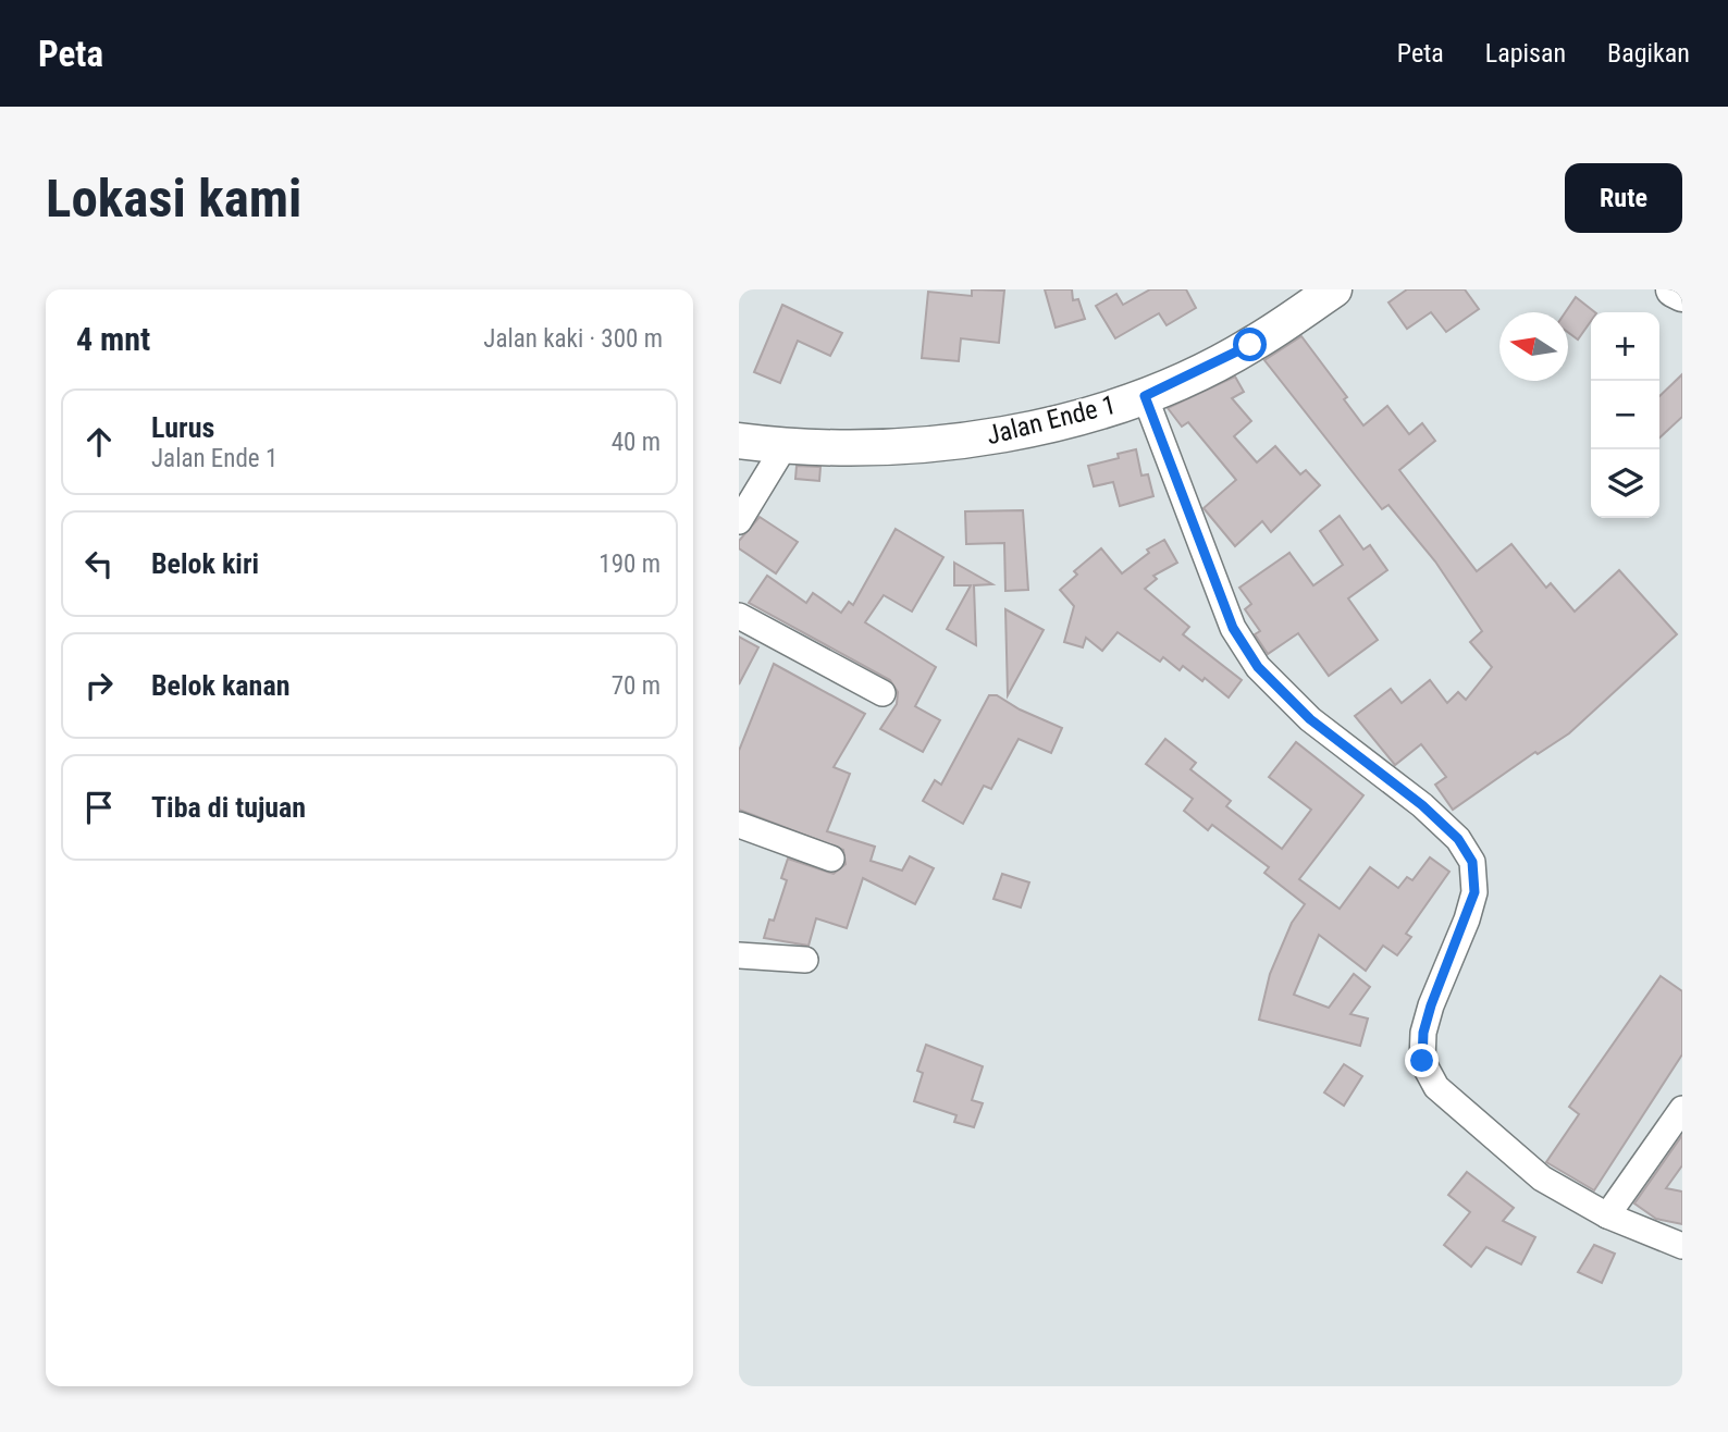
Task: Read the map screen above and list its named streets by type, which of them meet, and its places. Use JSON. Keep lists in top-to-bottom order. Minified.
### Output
{"streets":{"street":["Jalan Ende 1"]},"north":"left","page":{"header":"Peta","nav":["Peta","Lapisan","Bagikan"],"buttons":"Rute","title":"Lokasi kami","heading":["4 mnt","Jalan kaki · 300 m"],"map_buttons":["+","−"],"list":[["Lurus","Jalan Ende 1","40 m"],["Belok kiri","190 m"],["Belok kanan","70 m"],"Tiba di tujuan"]}}
